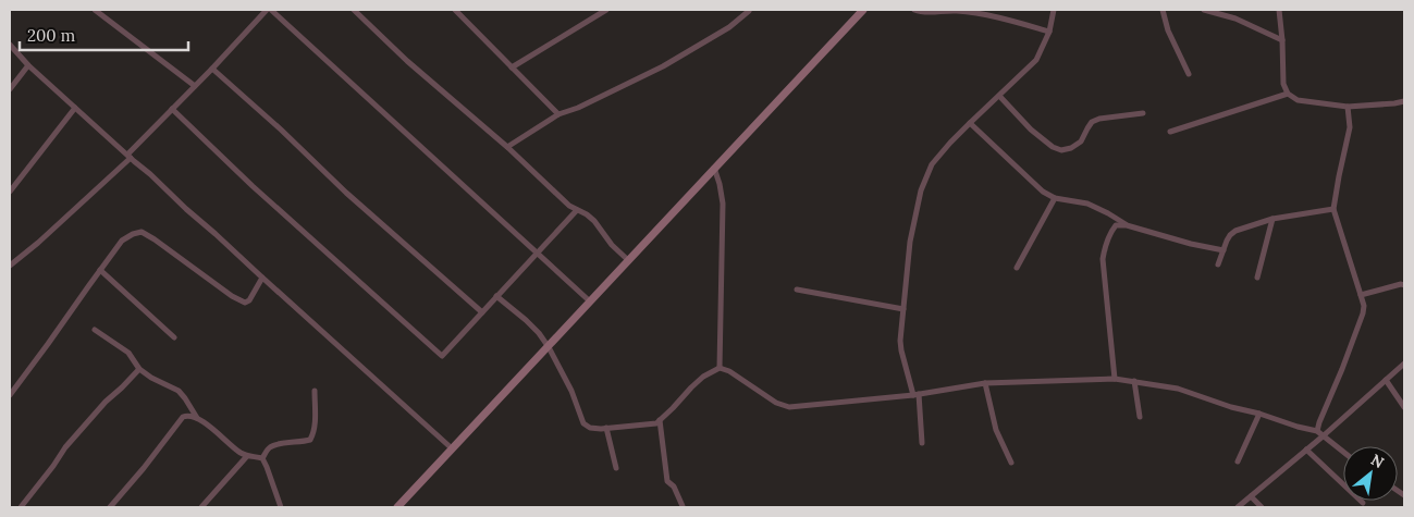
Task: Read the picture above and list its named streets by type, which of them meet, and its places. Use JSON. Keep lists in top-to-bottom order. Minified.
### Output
{"scale_bar":"200 m","north":"top right"}
